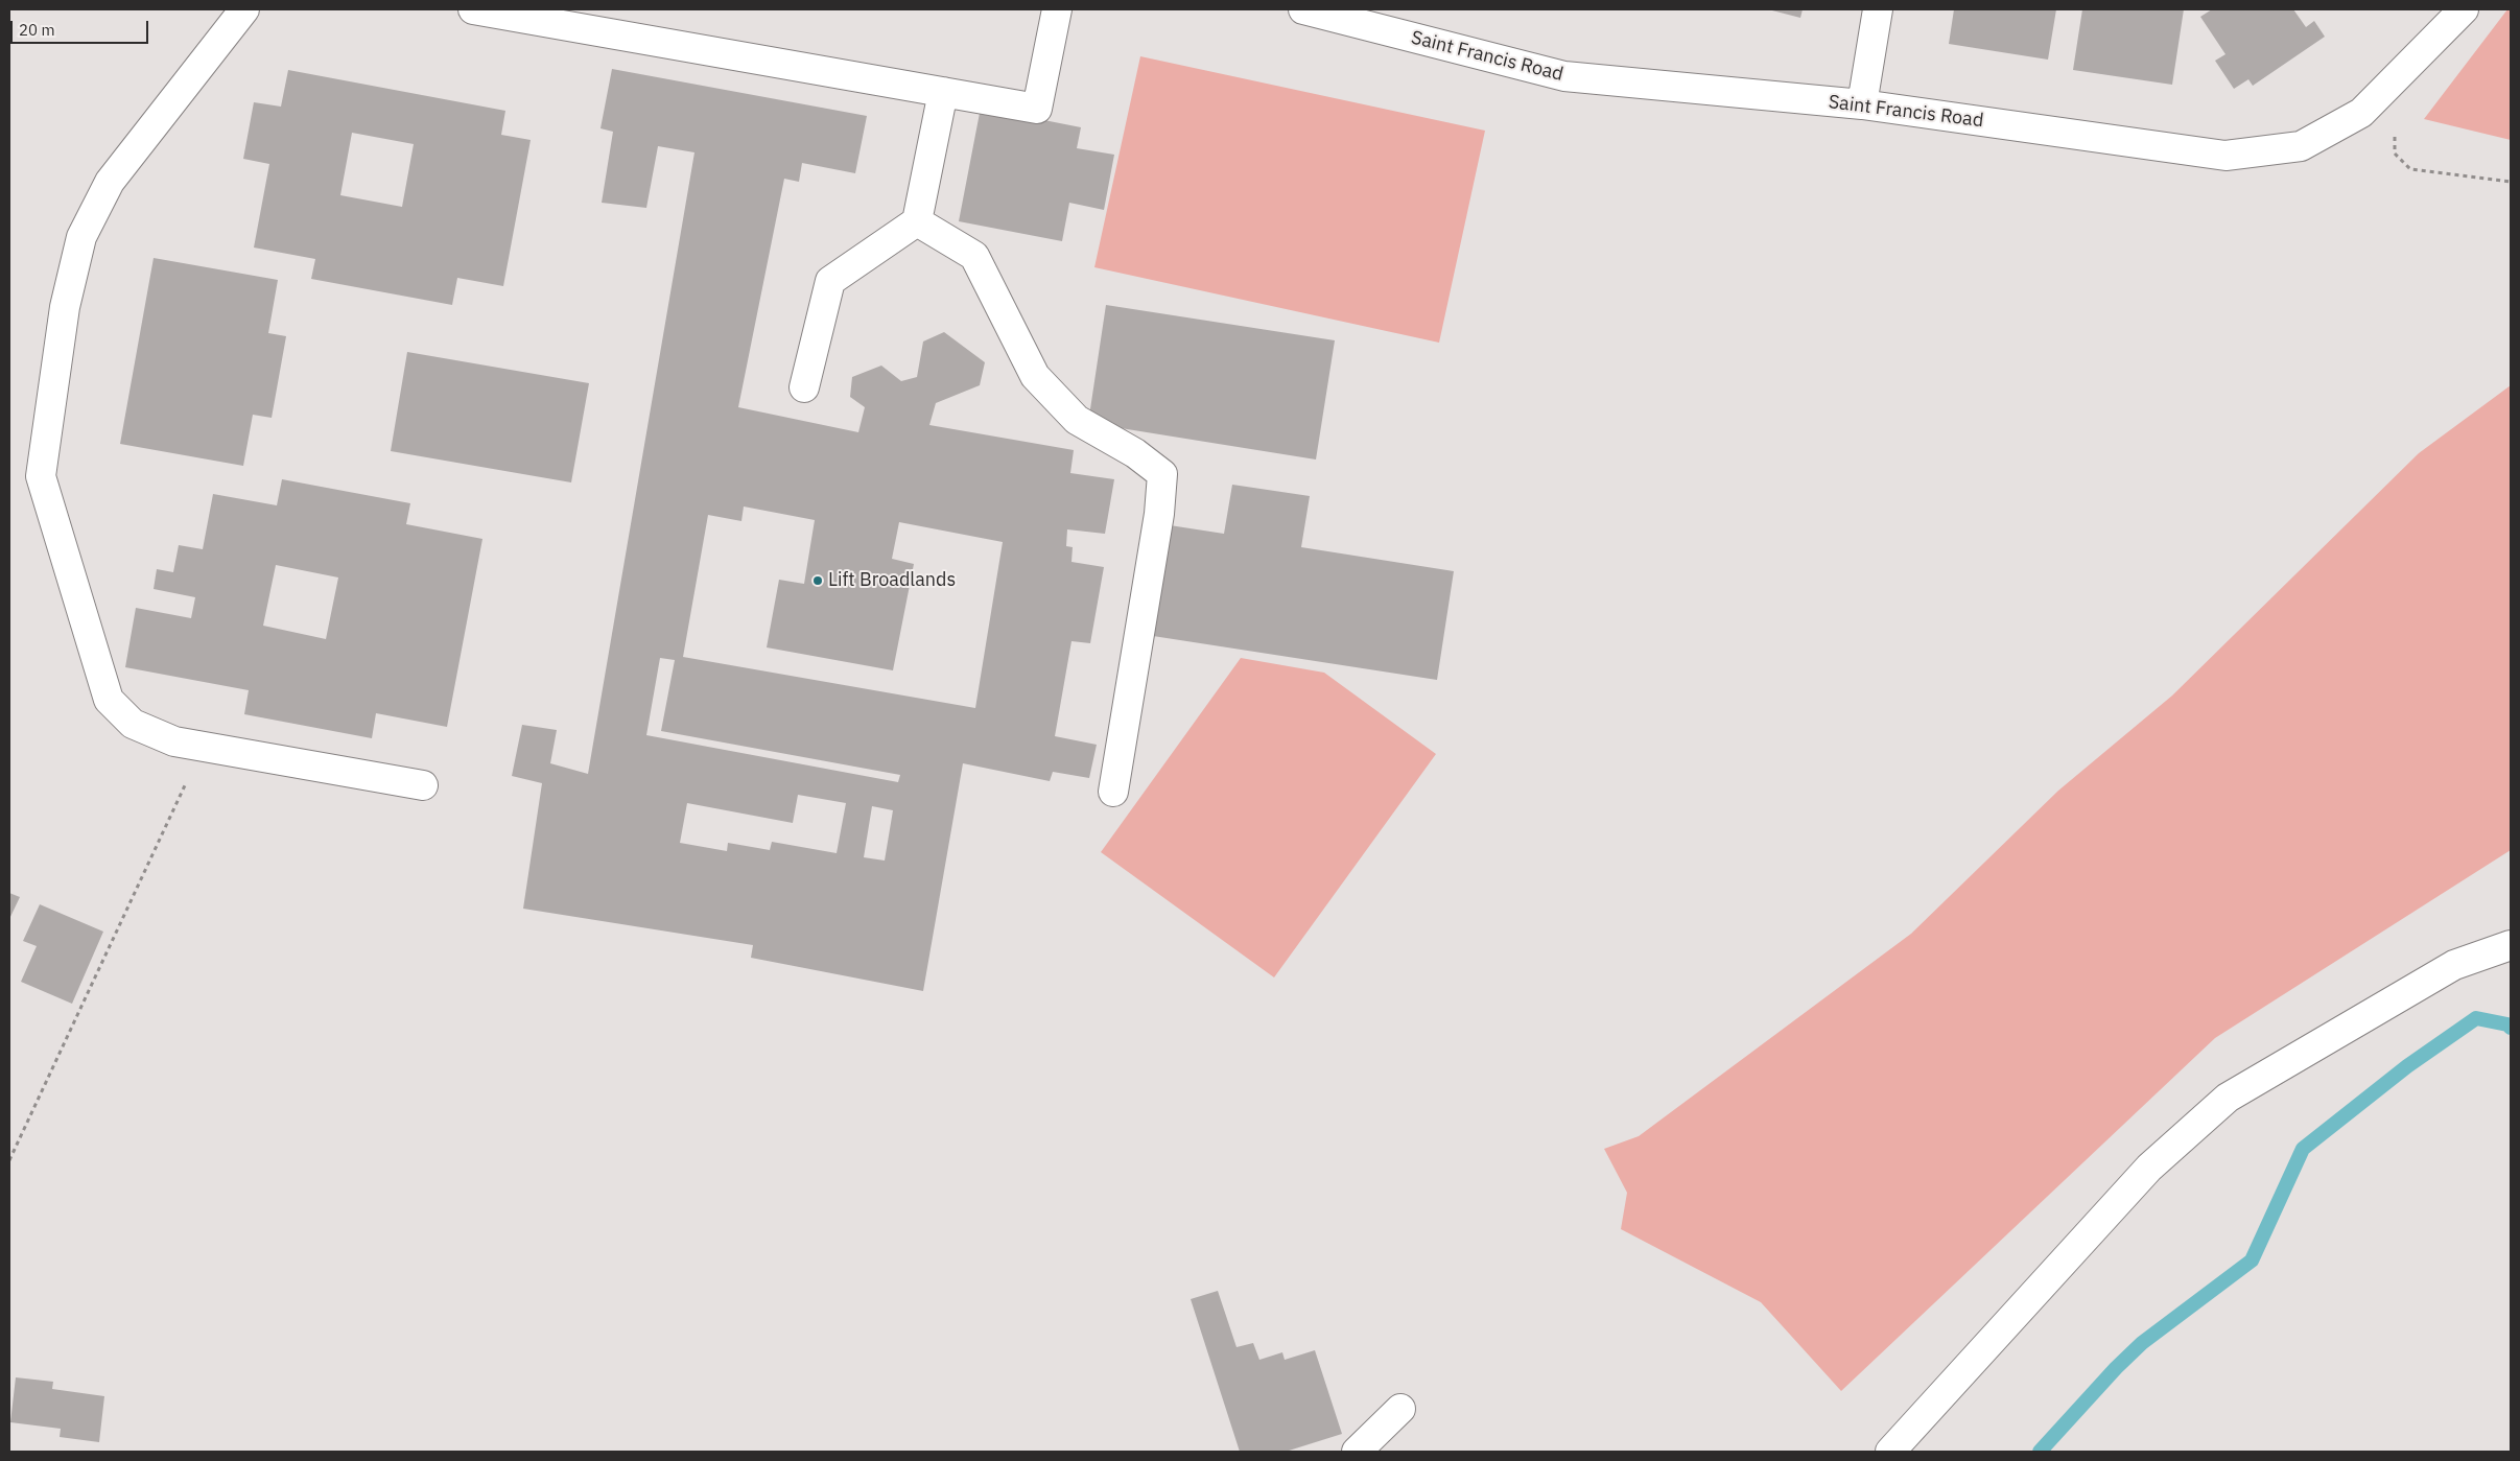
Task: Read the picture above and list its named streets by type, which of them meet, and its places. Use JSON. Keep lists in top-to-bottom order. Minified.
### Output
{"streets":{"street":["Saint Francis Road"]},"places":["Lift Broadlands"],"scale_bar":"20 m"}
